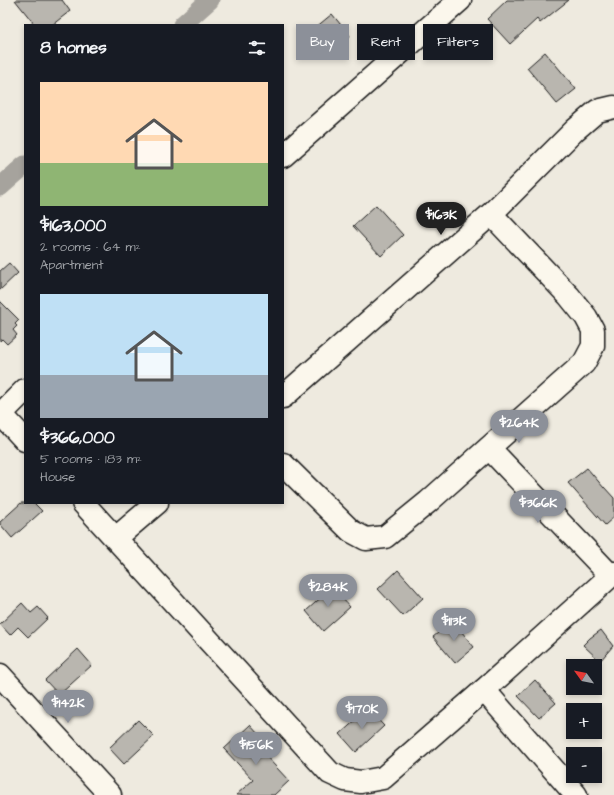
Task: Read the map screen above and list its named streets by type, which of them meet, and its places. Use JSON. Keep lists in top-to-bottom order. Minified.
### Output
{"north":"top left","page":{"chip":["Buy","Rent","Filters"],"heading":"8 homes","list":[{"name":"$163,000","note":"2 rooms · 64 m² · Apartment"},{"name":"$366,000","note":"5 rooms · 183 m² · House"}],"price":["$163K","$264K","$366K","$284K","$113K","$142K","$170K","$156K"],"map_buttons":["+","−"]}}
